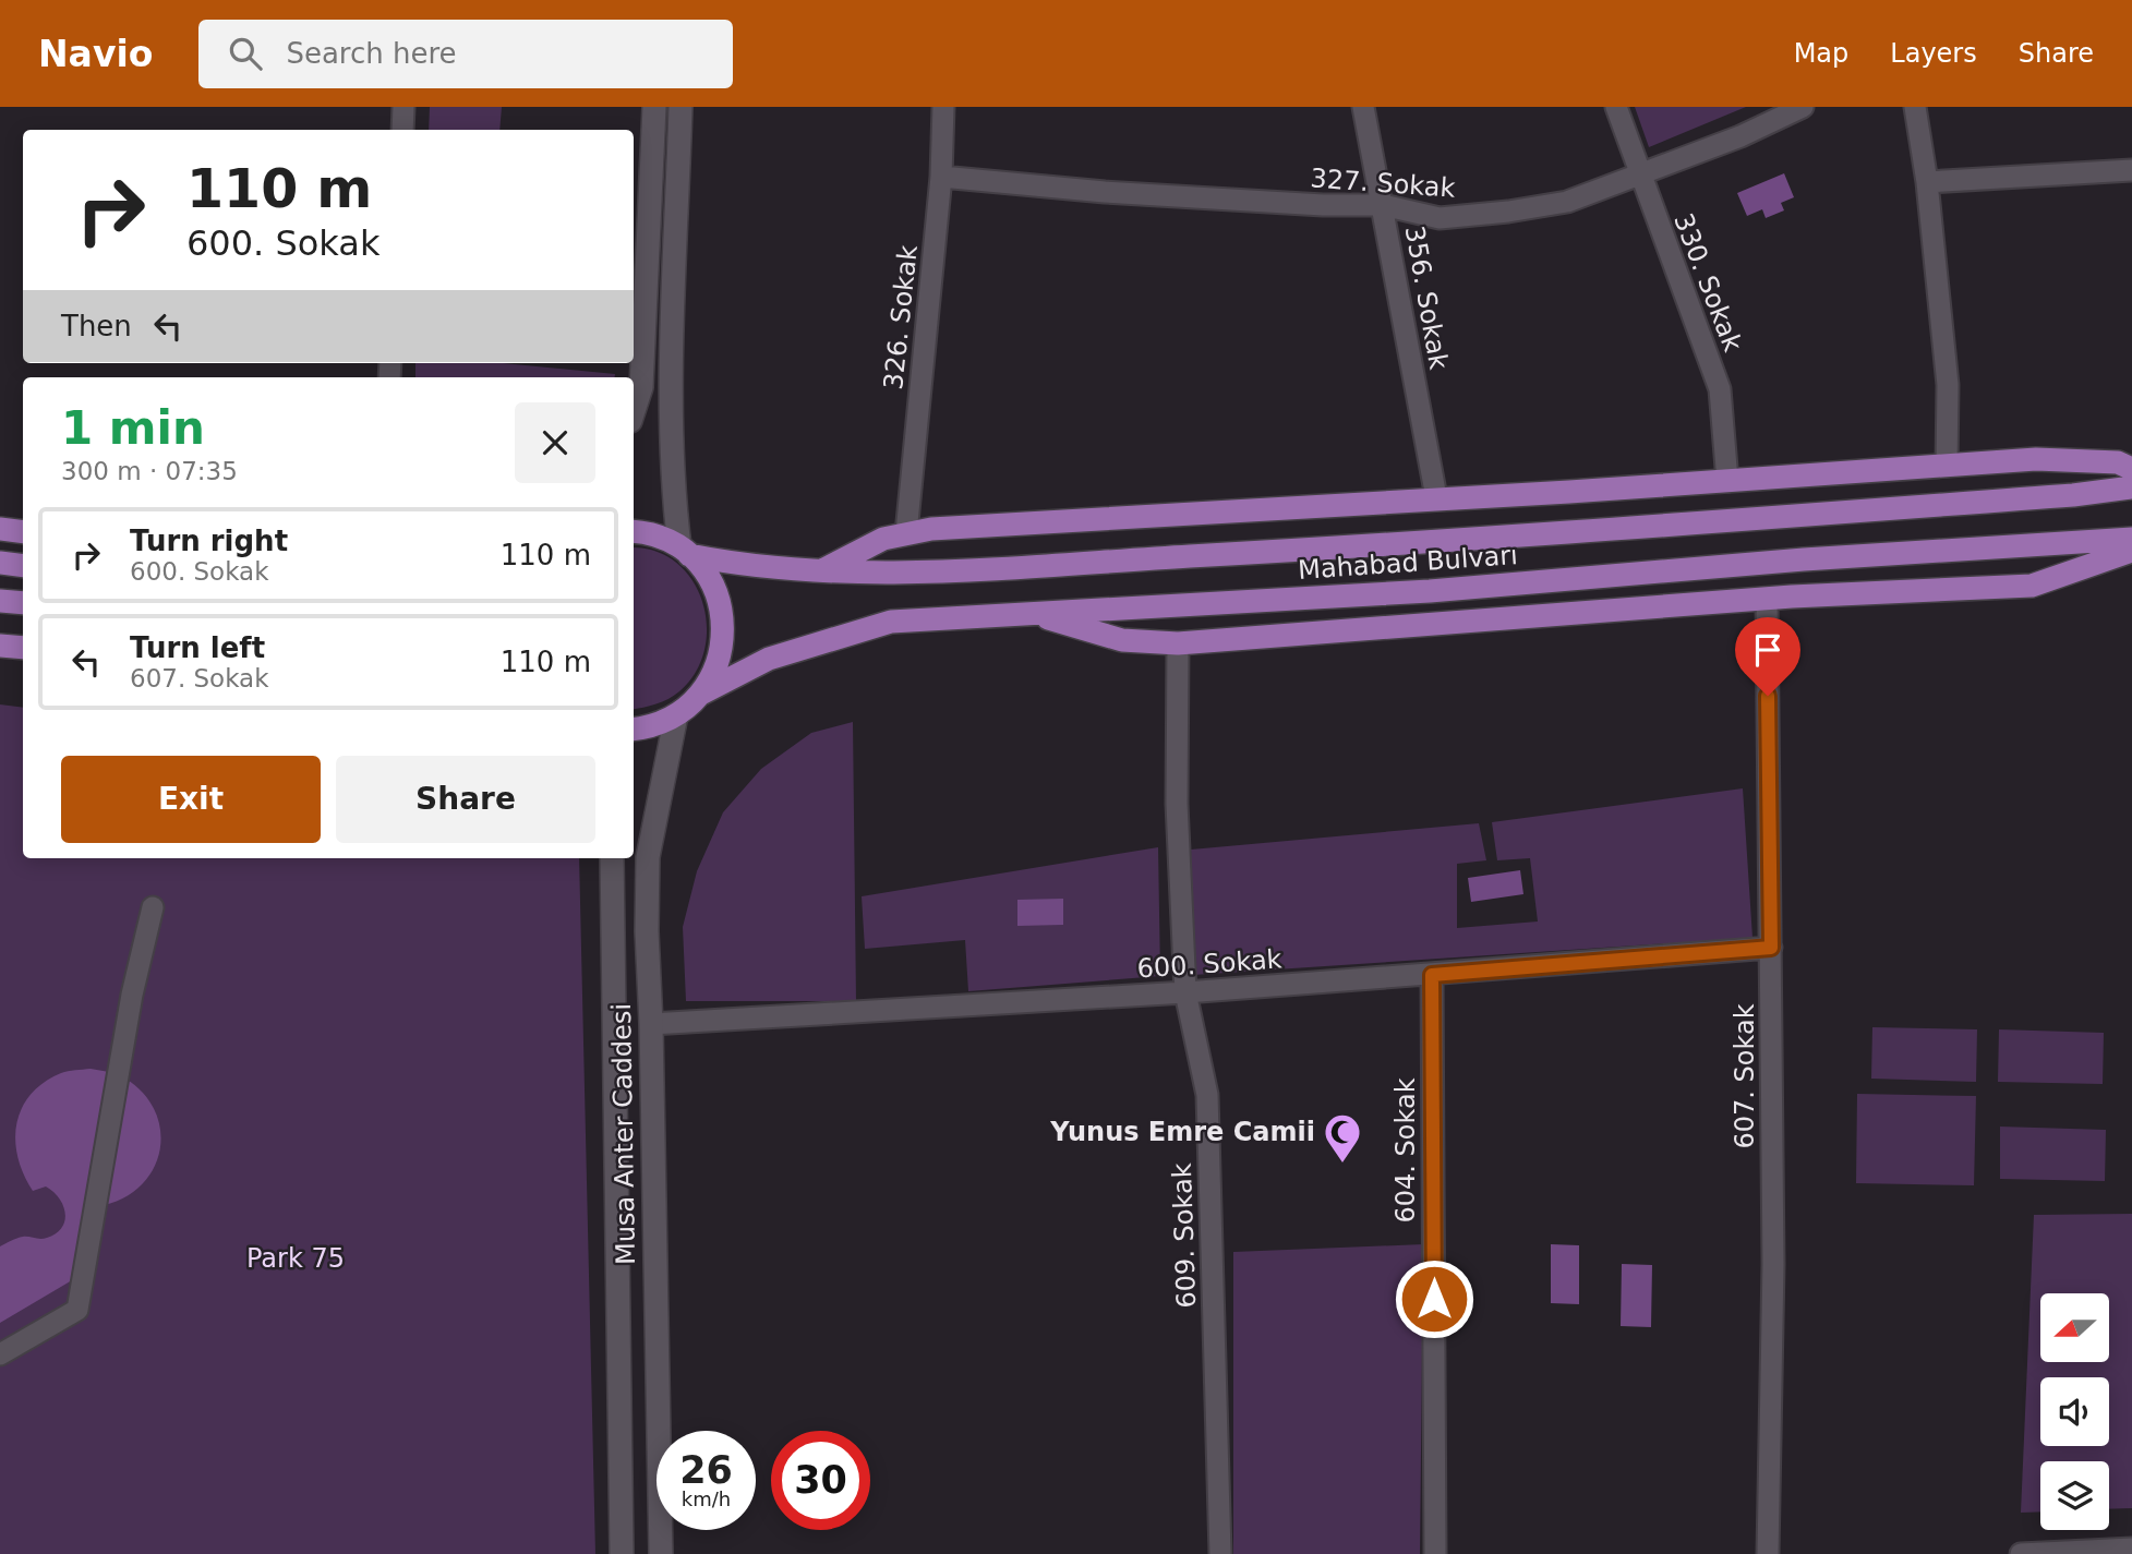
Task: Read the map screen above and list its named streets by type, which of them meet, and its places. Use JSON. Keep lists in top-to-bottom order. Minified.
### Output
{"streets":{"main road":["Mahabad Bulvarı","Musa Anter Caddesi"],"street":["327. Sokak","330. Sokak","356. Sokak","326. Sokak","600. Sokak","607. Sokak","604. Sokak","609. Sokak"]},"crossings":[["327. Sokak","330. Sokak"],["327. Sokak","356. Sokak"],["327. Sokak","326. Sokak"],["600. Sokak","607. Sokak"],["600. Sokak","Musa Anter Caddesi"],["600. Sokak","604. Sokak"],["600. Sokak","609. Sokak"]],"parks":["Park 75"],"places":{"mosque":["Yunus Emre Camii"]},"north":"left","page":{"header":"Navio","search":"Search here","nav":["Map","Layers","Share"],"turn":["110 m","600. Sokak"],"then":"Then","heading":["1 min","300 m · 07:35"],"list":[{"name":"Turn right","note":"600. Sokak","value":"110 m"},{"name":"Turn left","note":"607. Sokak","value":"110 m"}],"buttons":["Exit","Share"],"speed":"26 km/h","limit":"30"}}
